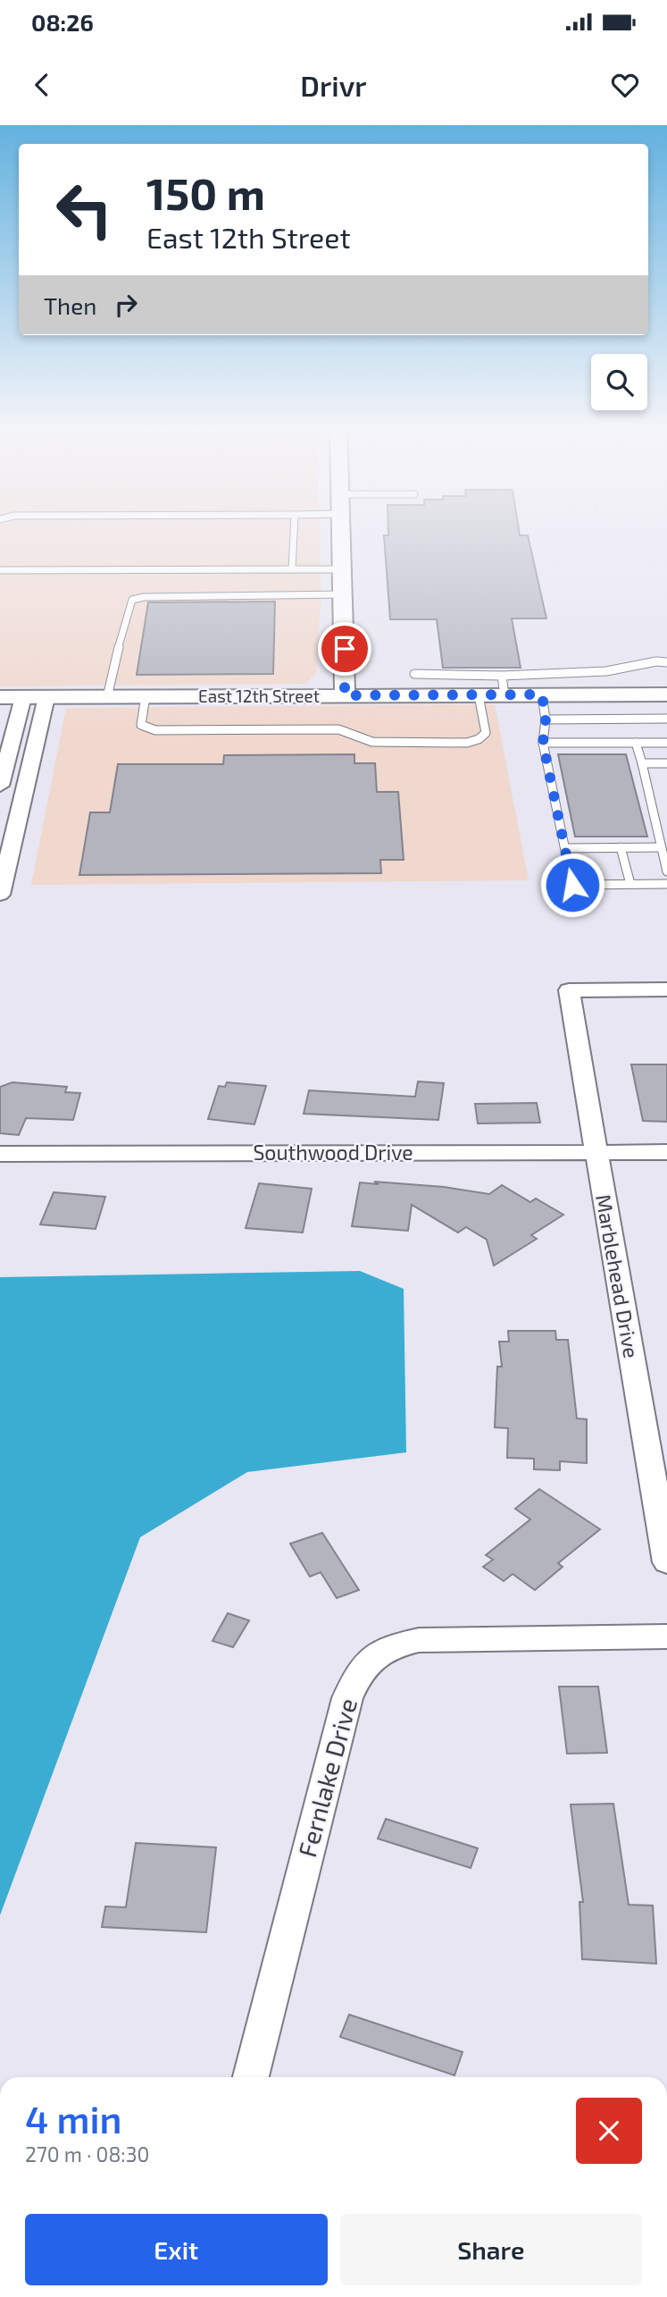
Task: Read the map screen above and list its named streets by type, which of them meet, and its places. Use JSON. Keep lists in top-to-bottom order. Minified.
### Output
{"streets":{"street":["East 12th Street","Southwood Drive","Marblehead Drive","Fernlake Drive"]},"crossings":[["Southwood Drive","Marblehead Drive"]],"page":{"status":"08:26","header":"Drivr","turn":["150 m","East 12th Street"],"then":"Then","heading":["4 min","270 m · 08:30"],"buttons":["Exit","Share"]}}
